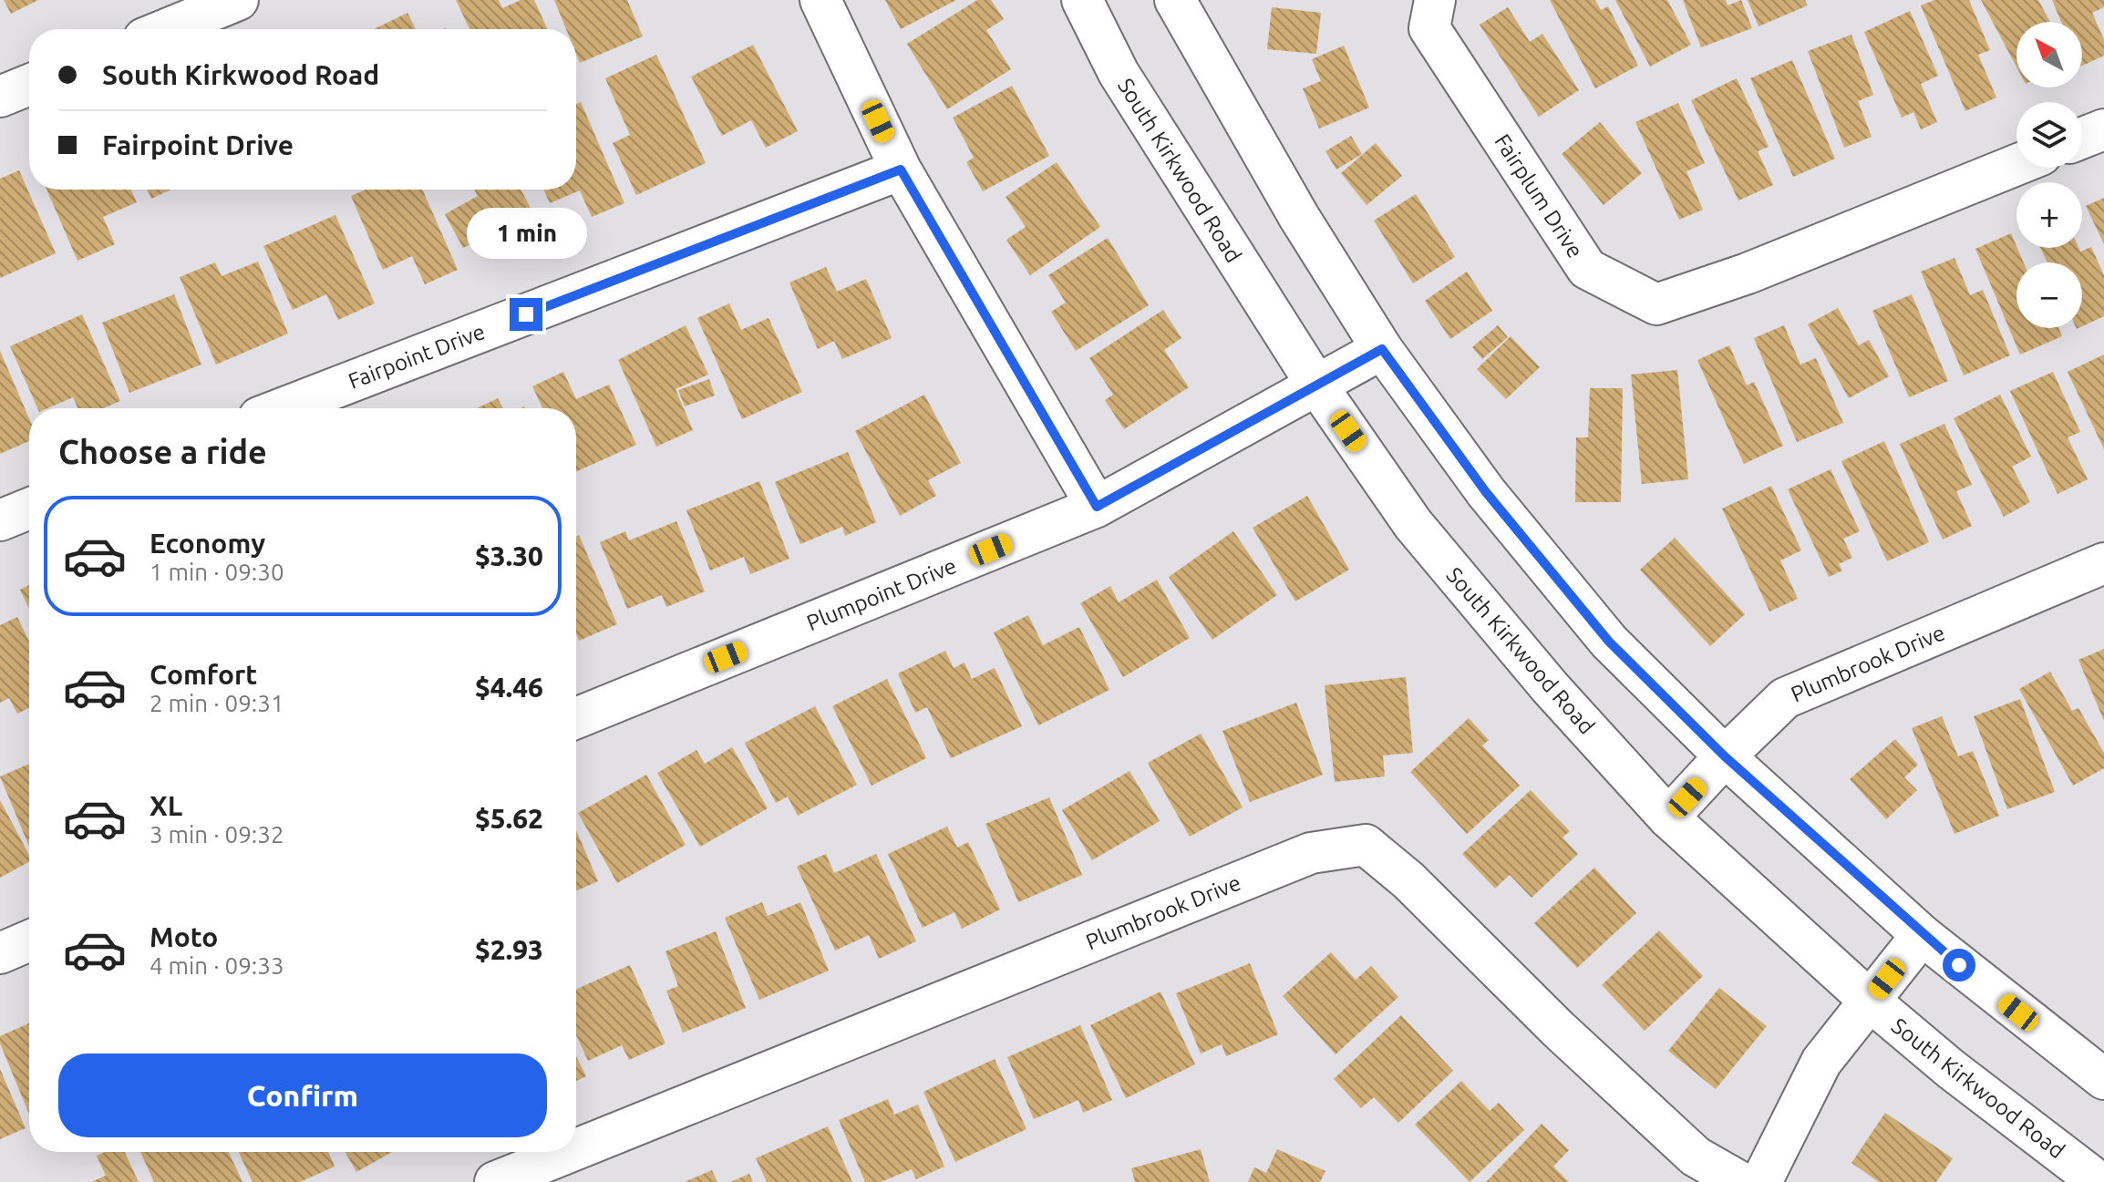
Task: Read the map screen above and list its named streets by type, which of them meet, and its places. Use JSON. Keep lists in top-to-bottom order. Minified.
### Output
{"streets":{"street":["South Kirkwood Road","Fairplum Drive","Fairpoint Drive","Plumpoint Drive","Plumbrook Drive"]},"crossings":[["South Kirkwood Road","Plumpoint Drive"],["South Kirkwood Road","Plumbrook Drive"]],"north":"top left","page":{"map_buttons":["+","−"],"banner":["South Kirkwood Road","Fairpoint Drive"],"bubble":"1 min","heading":"Choose a ride","list":[{"name":"Economy","note":"1 min · 09:30","value":"$3.30"},{"name":"Comfort","note":"2 min · 09:31","value":"$4.46"},{"name":"XL","note":"3 min · 09:32","value":"$5.62"},{"name":"Moto","note":"4 min · 09:33","value":"$2.93"}],"buttons":"Confirm"}}
